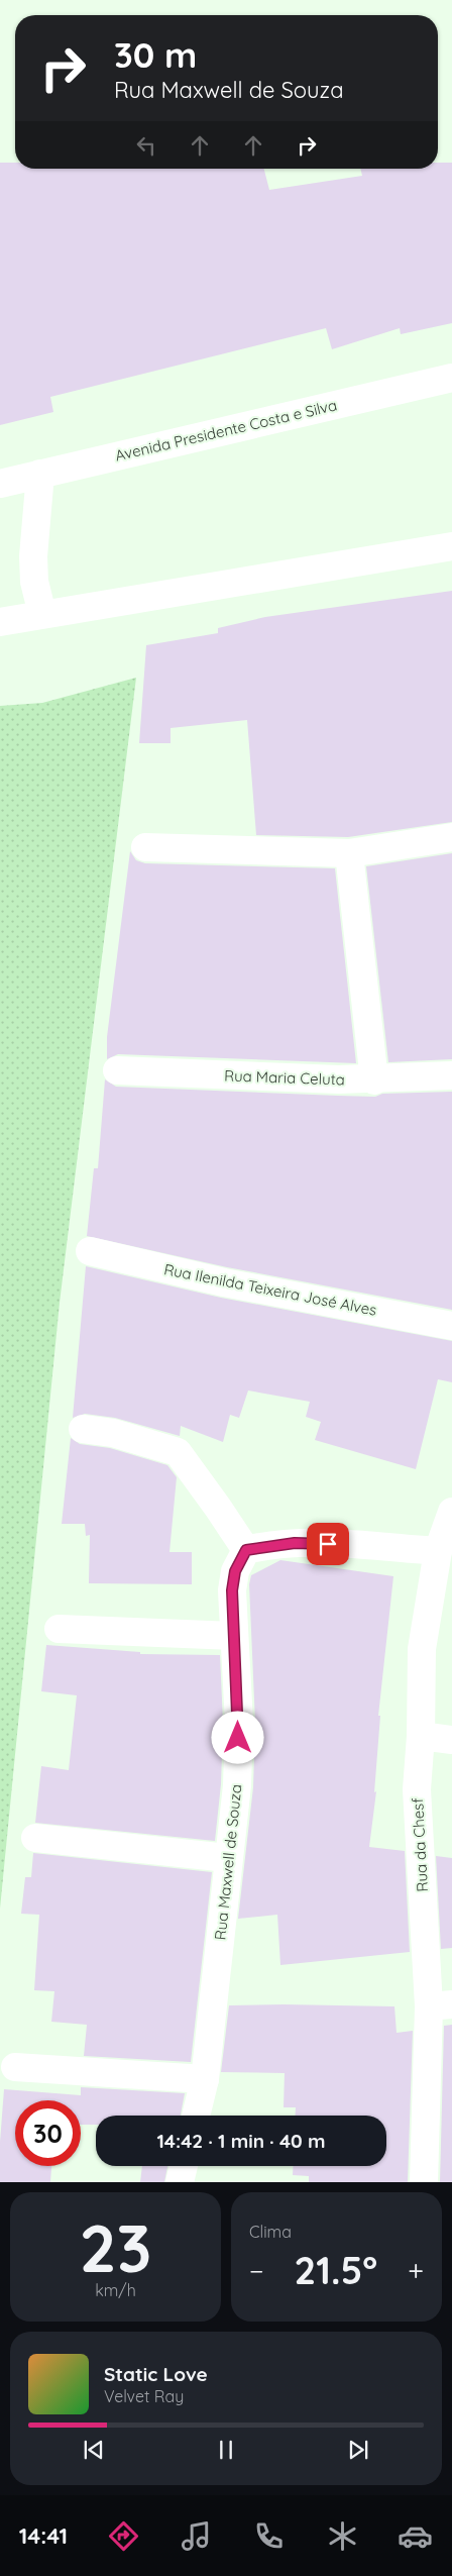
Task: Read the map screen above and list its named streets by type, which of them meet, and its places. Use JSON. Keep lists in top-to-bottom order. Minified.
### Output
{"streets":{"street":["Avenida Presidente Costa e Silva","Rua Maria Celuta","Rua Ilenilda Teixeira José Alves","Rua da Chesf","Rua Maxwell de Souza"]},"page":{"turn":["30 m","Rua Maxwell de Souza"],"limit":"30","trip":"14:42 · 1 min · 40 m","tile":[["23","km/h"],"Clima"],"heat":["−","21.5°","+"],"song":["Static Love","Velvet Ray"],"tabs":"14:41"}}
